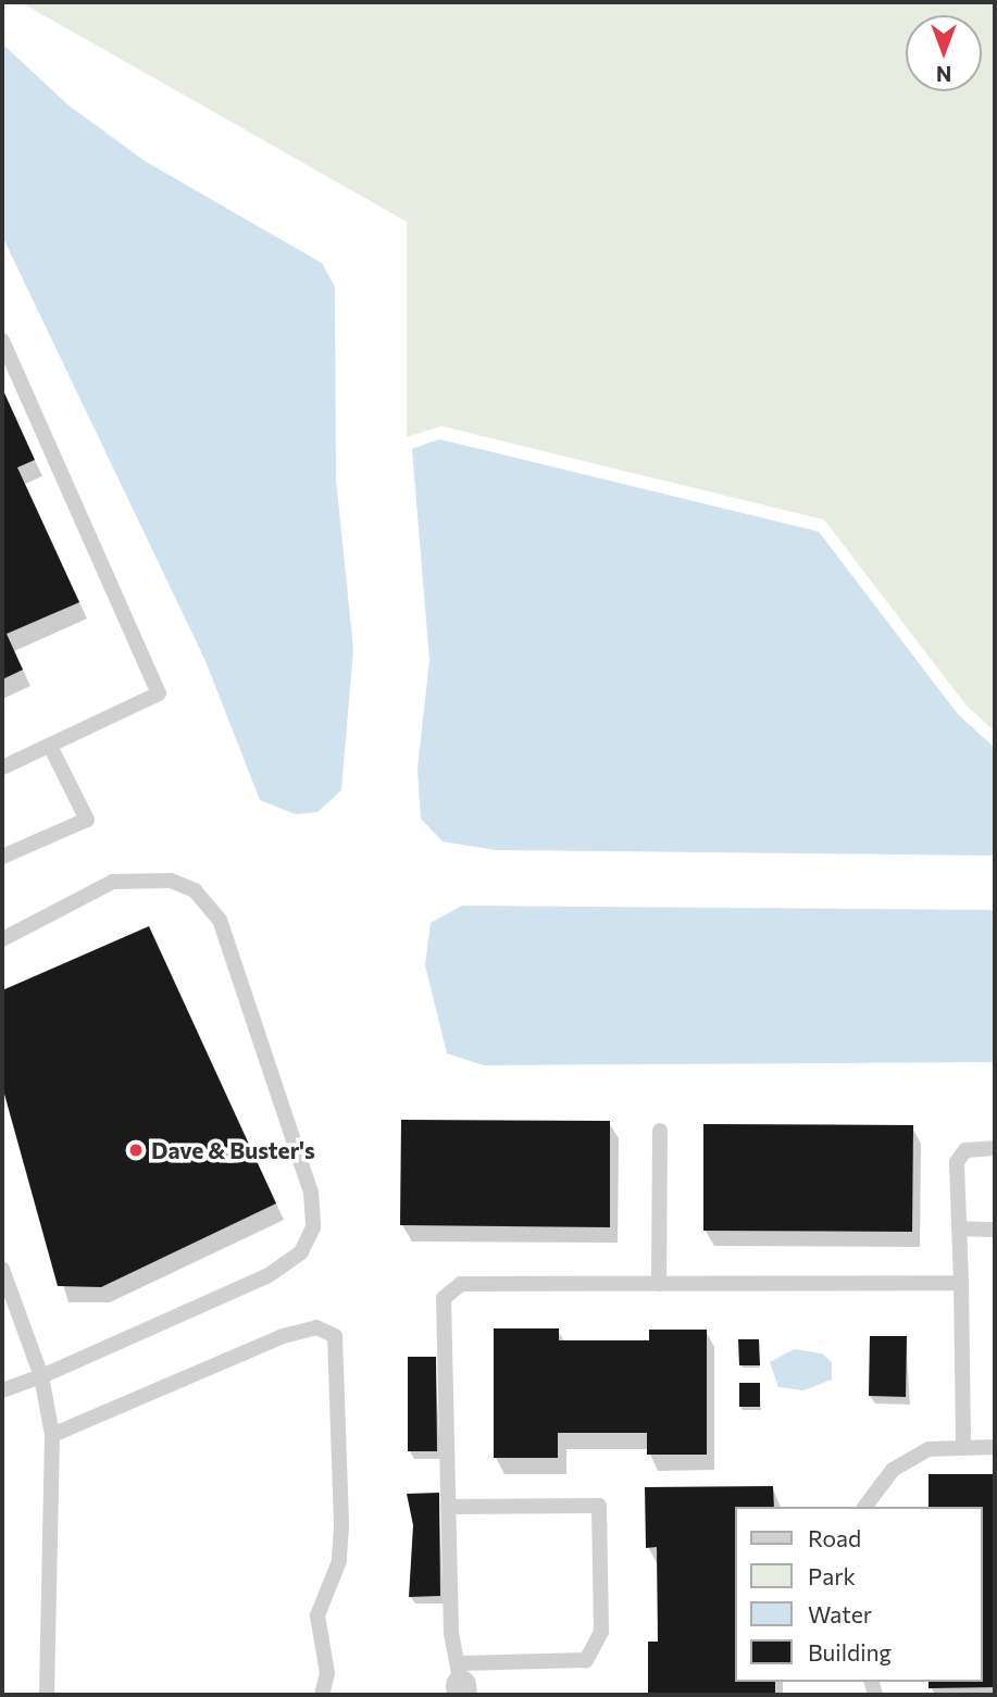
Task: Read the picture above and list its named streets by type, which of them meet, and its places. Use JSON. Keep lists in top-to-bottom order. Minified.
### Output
{"places":["Dave & Buster's"],"legend":["Road","Park","Water","Building"],"north":"bottom"}
